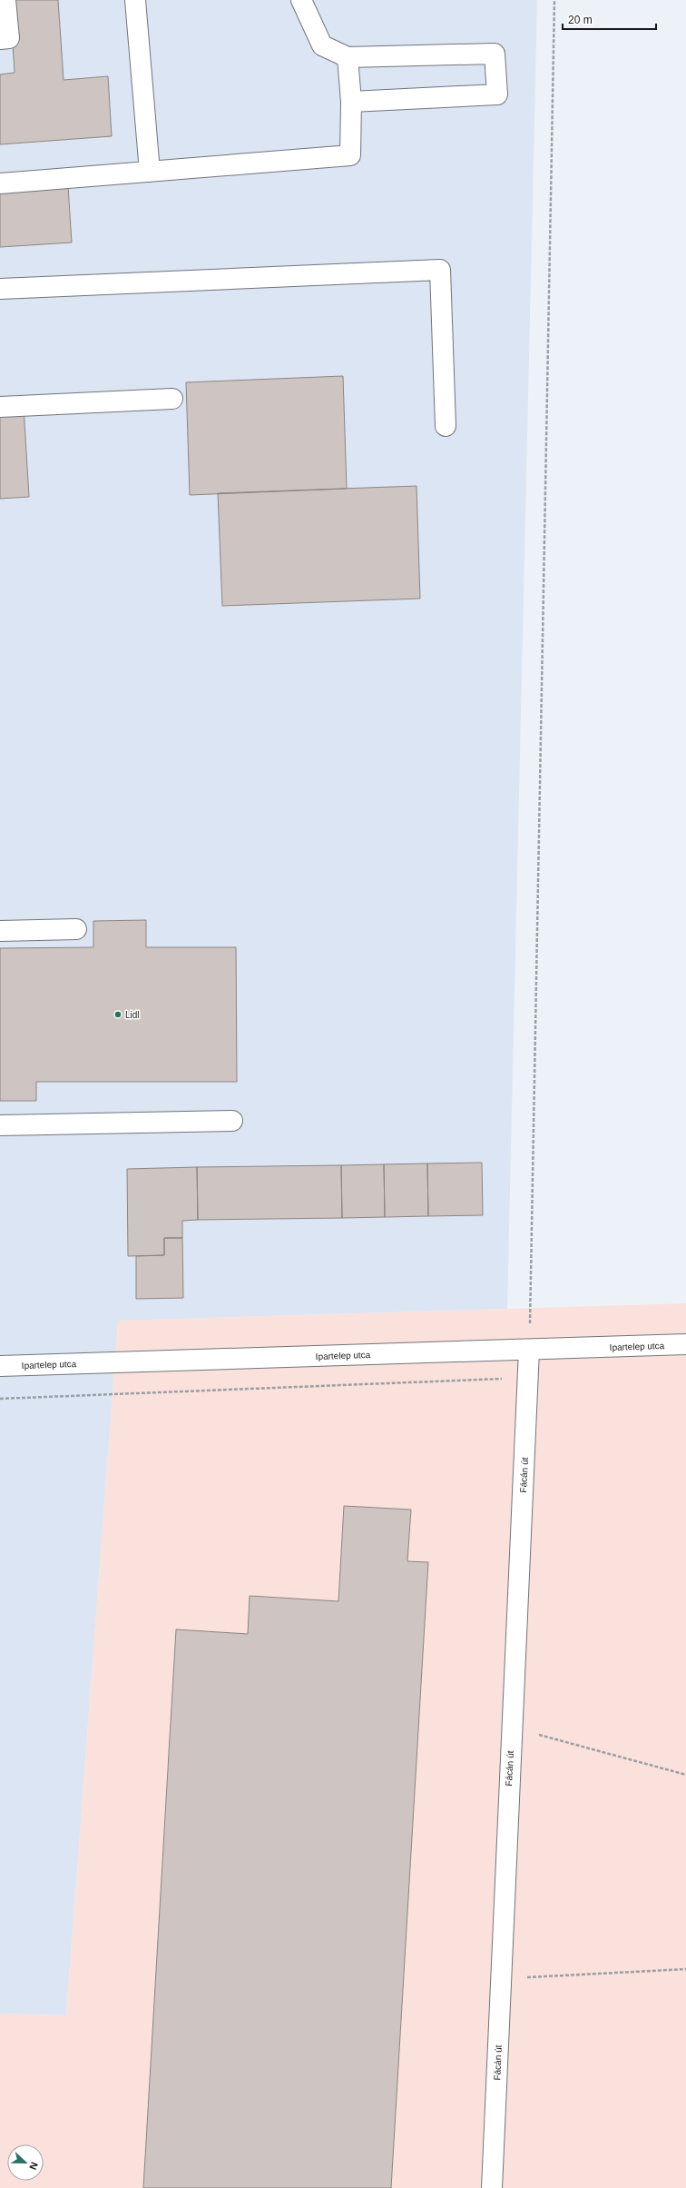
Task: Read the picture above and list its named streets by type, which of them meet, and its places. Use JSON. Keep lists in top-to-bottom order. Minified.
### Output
{"streets":{"street":["Ipartelep utca","Fácán út"]},"crossings":[["Ipartelep utca","Fácán út"]],"places":["Lidl"],"scale_bar":"20 m","north":"right"}
